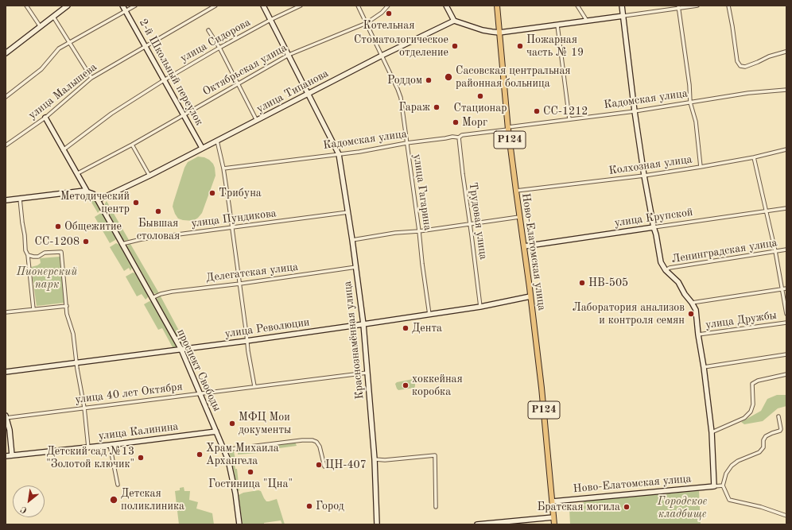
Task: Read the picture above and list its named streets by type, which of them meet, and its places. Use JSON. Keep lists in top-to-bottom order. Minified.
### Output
{"streets":{"main road":["Р124","Ново-Елатомская улица"],"street":["улица Сидорова","Октябрьская улица","2-й Школьный переулок","улица Малышева","улица Типанова","Кадомская улица","Колхозная улица","улица Гагарина","улица Крупской","улица Пундикова","Трудовая улица","Ленинградская улица","Делегатская улица","улица Дружбы","улица Революции","Краснознамённая улица","проспект Свободы","улица 40 лет Октября","улица Калинина"]},"crossings":[["улица Сидорова","2-й Школьный переулок"],["улица Сидорова","Краснознамённая улица"],["Октябрьская улица","2-й Школьный переулок"],["Октябрьская улица","улица Гагарина"],["Октябрьская улица","Краснознамённая улица"],["2-й Школьный переулок","улица Малышева"],["2-й Школьный переулок","улица Типанова"],["улица Типанова","улица Гагарина"],["улица Типанова","Краснознамённая улица"],["улица Типанова","проспект Свободы"],["Кадомская улица","улица Гагарина"],["Кадомская улица","Трудовая улица"],["Кадомская улица","Ново-Елатомская улица"],["Кадомская улица","Краснознамённая улица"],["Колхозная улица","Ново-Елатомская улица"],["улица Гагарина","улица Революции"],["улица Крупской","Ново-Елатомская улица"],["улица Пундикова","Краснознамённая улица"],["улица Пундикова","проспект Свободы"],["Трудовая улица","улица Революции"],["Ново-Елатомская улица","улица Революции"],["Делегатская улица","Краснознамённая улица"],["Делегатская улица","проспект Свободы"],["улица Революции","Краснознамённая улица"],["улица Революции","проспект Свободы"],["Краснознамённая улица","улица 40 лет Октября"],["проспект Свободы","улица 40 лет Октября"],["проспект Свободы","улица Калинина"]],"parks":["Пионерский парк","Городское кладбище"],"places":["Котельная","Стоматологическое отделение","Пожарная часть № 19","Сасовская центральная районная больница","Роддом","Стационар","Гараж","СС-1212","Морг","Трибуна","Методический центр","Бывшая столовая","Общежитие","СС-1208","НВ-505","Лаборатория анализов и контроля семян","Дента","хоккейная коробка","МФЦ Мои документы","Храм Михаила Архангела","Детский сад №13 \"Золотой ключик\"","ЦН-407","Гостиница \"Цна\"","Детская поликлиника","Город","Братская могила"],"north":"bottom left"}
